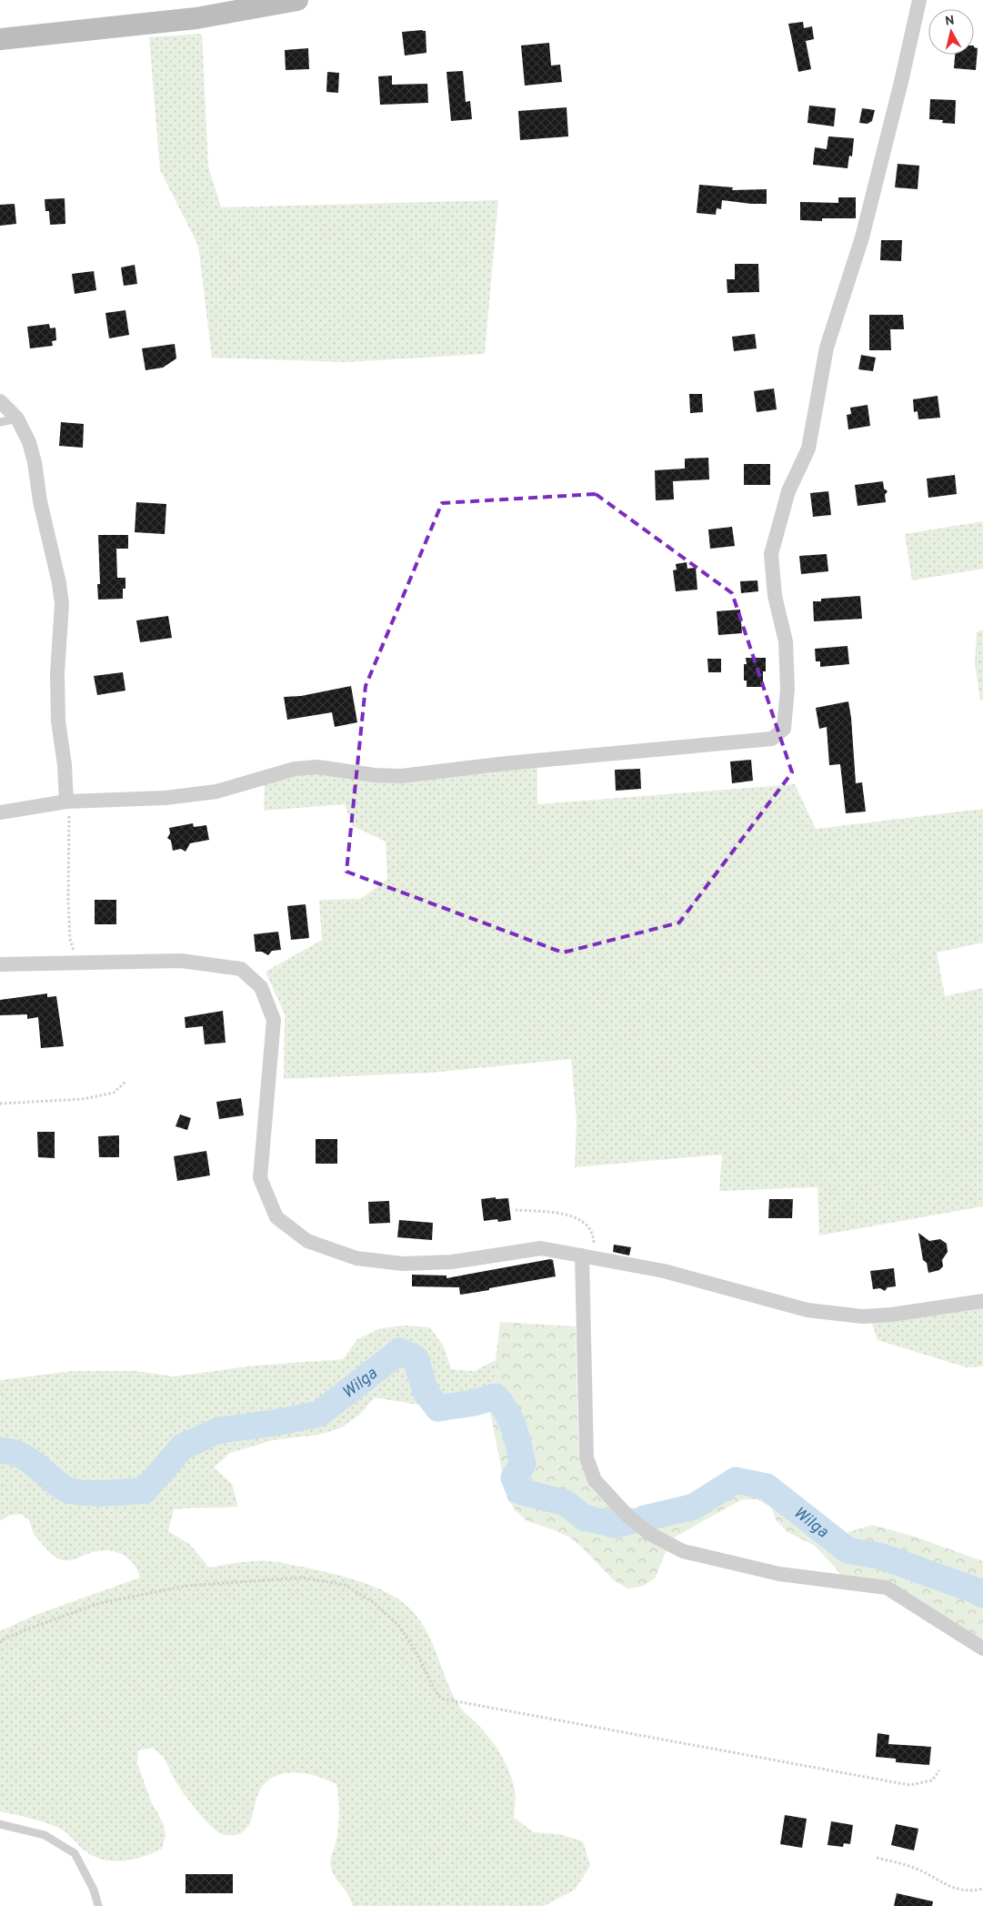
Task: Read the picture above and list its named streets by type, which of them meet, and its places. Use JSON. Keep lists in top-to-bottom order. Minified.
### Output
{"water":["Wilga"],"north":"top"}
